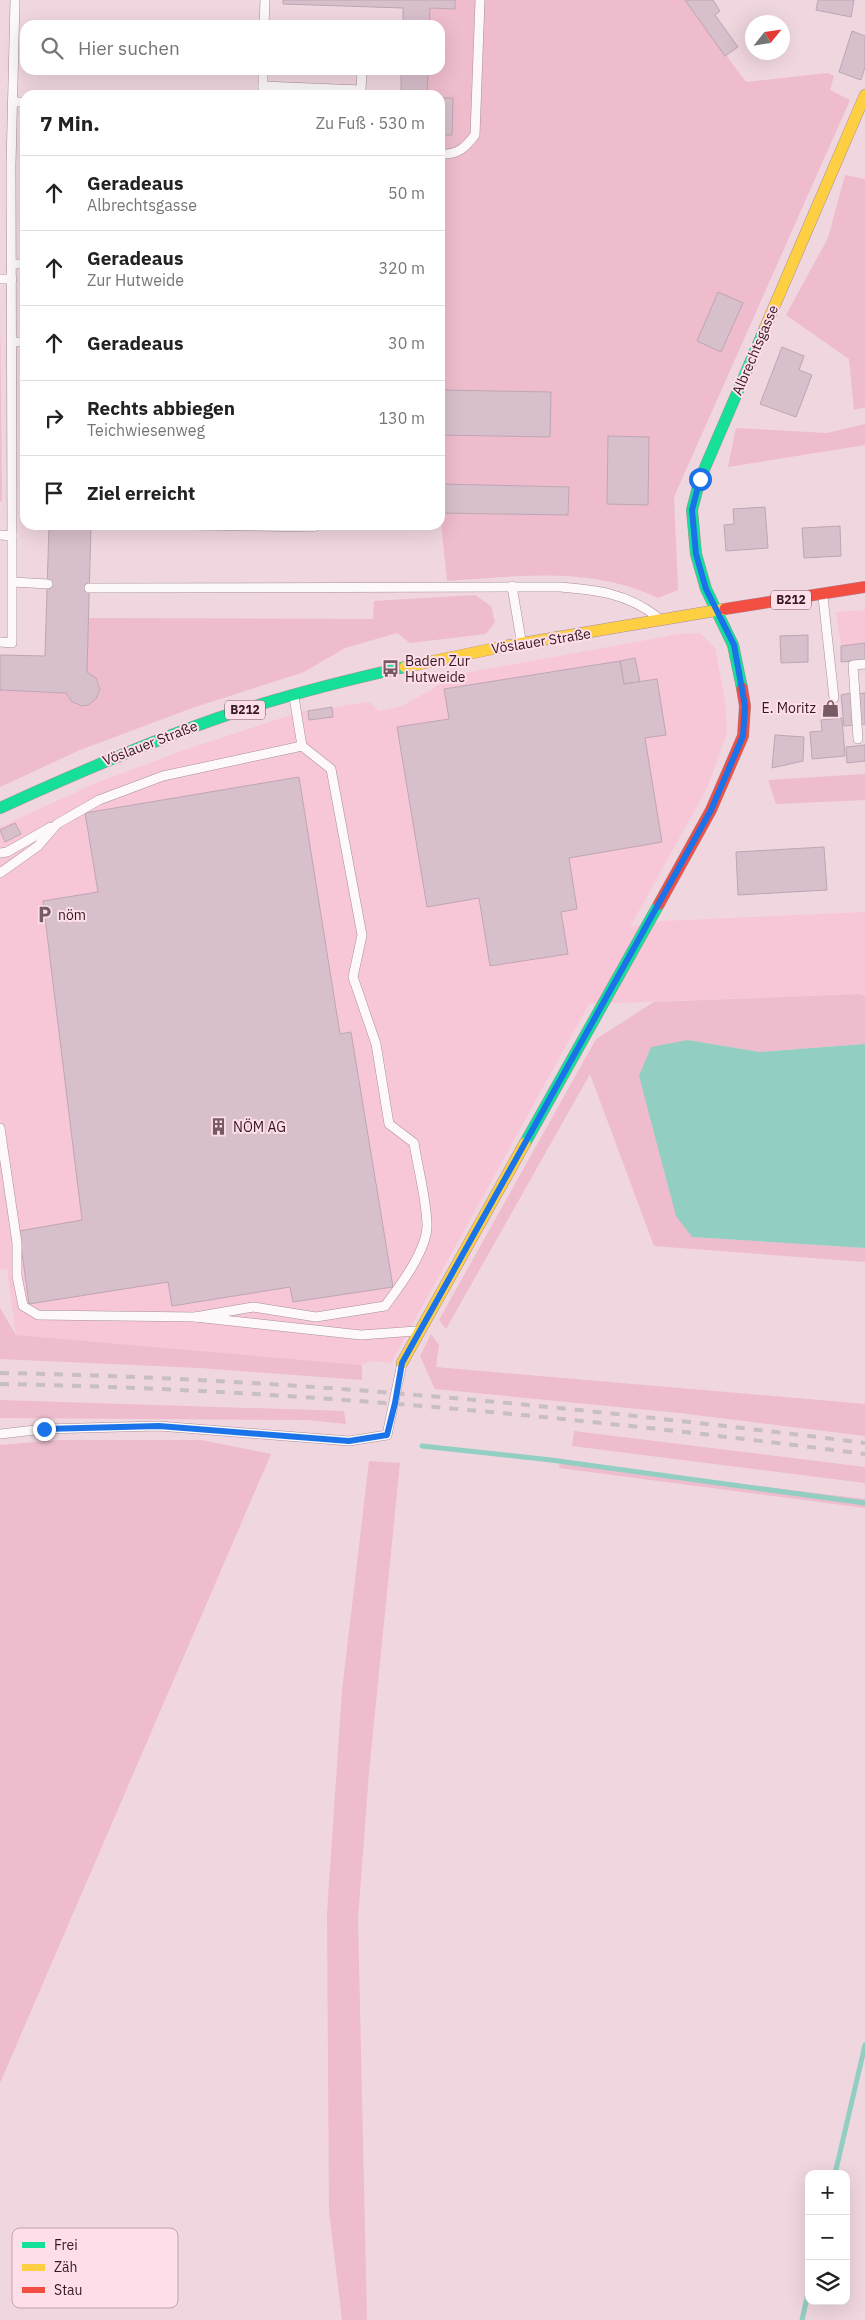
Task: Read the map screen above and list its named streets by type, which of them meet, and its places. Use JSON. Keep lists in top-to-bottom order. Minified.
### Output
{"streets":{"street":["Albrechtsgasse","B212","Vöslauer Straße"]},"crossings":[["Albrechtsgasse","Vöslauer Straße"]],"places":{"bus stop":["Baden Zur Hutweide"],"shop":["E. Moritz"],"parking":["nöm"],"building":["NÖM AG"]},"legend":["Frei","Zäh","Stau"],"north":"top right","page":{"search":"Hier suchen","heading":["7 Min.","Zu Fuß · 530 m"],"list":[["Geradeaus","Albrechtsgasse","50 m"],["Geradeaus","Zur Hutweide","320 m"],["Geradeaus","30 m"],["Rechts abbiegen","Teichwiesenweg","130 m"],"Ziel erreicht"],"map_buttons":["+","−"]}}
